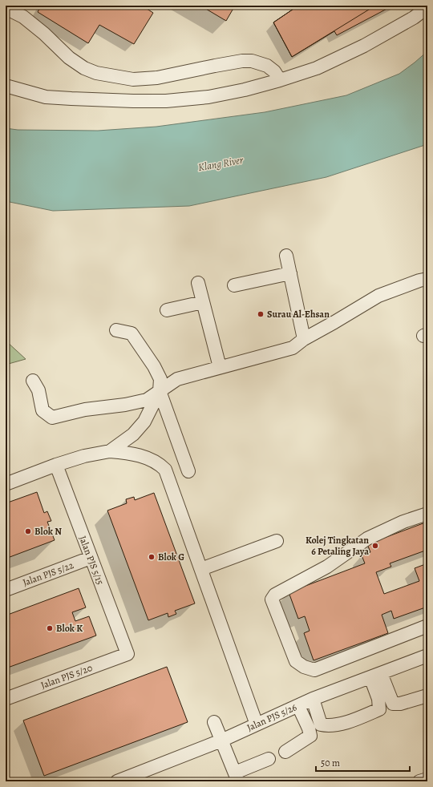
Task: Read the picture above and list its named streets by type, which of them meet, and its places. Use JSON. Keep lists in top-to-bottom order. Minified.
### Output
{"streets":{"street":["Jalan PJS 5/15","Jalan PJS 5/22","Jalan PJS 5/20","Jalan PJS 5/26"]},"crossings":[["Jalan PJS 5/15","Jalan PJS 5/22"],["Jalan PJS 5/15","Jalan PJS 5/20"]],"water":["Klang River"],"places":["Surau Al-Ehsan","Blok N","Kolej Tingkatan 6 Petaling Jaya","Blok G","Blok K"],"scale_bar":"50 m"}
